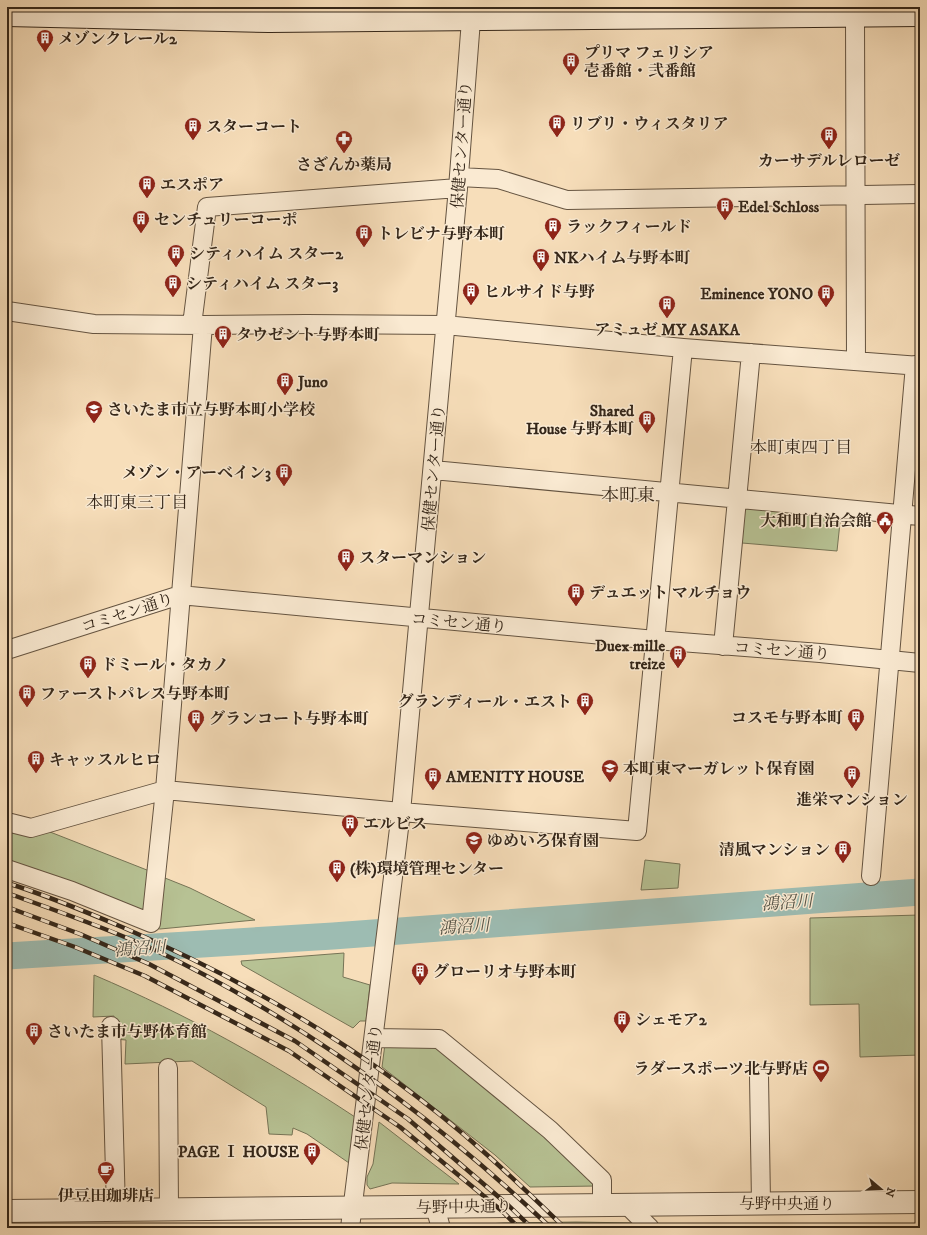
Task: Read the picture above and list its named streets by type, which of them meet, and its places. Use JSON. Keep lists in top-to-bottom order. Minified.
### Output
{"streets":{"street":["保健センター通り","コミセン通り","与野中央通り"]},"crossings":[["保健センター通り","コミセン通り"],["保健センター通り","与野中央通り"]],"districts":["本町東四丁目","本町東","本町東三丁目"],"water":["鴻沼川"],"places":{"building":["メゾンクレール2","プリマ フェリシア 壱番館・弐番館","リブリ・ウィスタリア","スターコート","カーサデルレローゼ","エスポア","Edel Schloss","センチュリーコーポ","ラックフィールド","トレビナ与野本町","シティハイム スター2","NKハイム与野本町","シティハイム スター3","ヒルサイド与野","Eminence YONO","アミュゼ MY ASAKA","タウゼント与野本町","Juno","Shared House 与野本町","メゾン・アーベイン3","スターマンション","デュエット マルチョウ","Duex mille treize","ドミール・タカノ","ファーストパレス与野本町","グランディール・エスト","コスモ与野本町","グランコート与野本町","キャッスルヒロ","進栄マンション","AMENITY HOUSE","エルビス","清風マンション","(株)環境管理センター","グローリオ与野本町","シェモア2","さいたま市与野体育館","PAGE Ⅰ HOUSE"],"pharmacy":["さざんか薬局"],"school or university":["さいたま市立与野本町小学校","本町東マーガレット保育園","ゆめいろ保育園"],"public building":["大和町自治会館"],"sports":["ラダースポーツ北与野店"],"cafe":["伊豆田珈琲店"]},"north":"right"}
